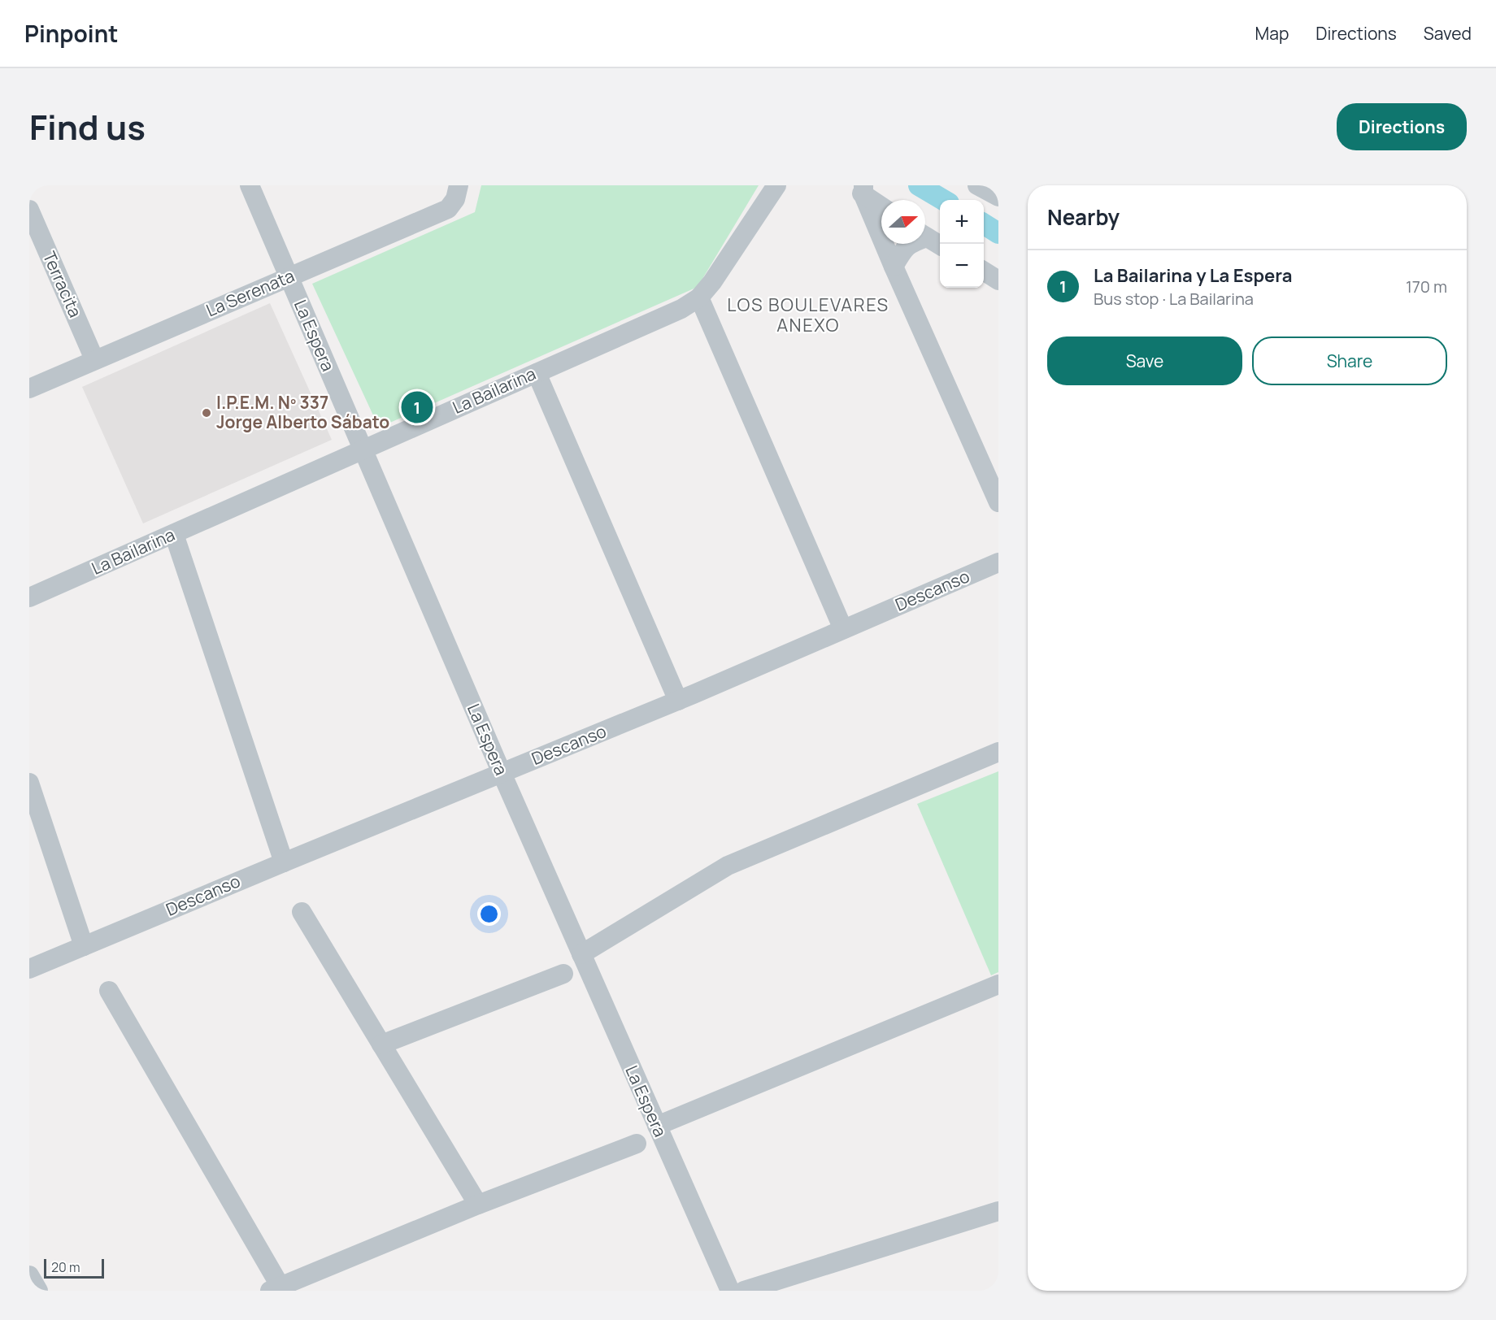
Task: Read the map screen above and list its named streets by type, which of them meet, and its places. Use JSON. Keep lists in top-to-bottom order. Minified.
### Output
{"streets":{"street":["Terracita","La Serenata","La Espera","La Bailarina","Descanso"]},"crossings":[["Terracita","La Serenata"],["La Serenata","La Espera"],["La Espera","La Bailarina"],["La Espera","Descanso"]],"districts":["LOS BOULEVARES ANEXO"],"places":["I.P.E.M. Nº 337 Jorge Alberto Sábato"],"scale_bar":"20 m","north":"right","page":{"header":"Pinpoint","nav":["Map","Directions","Saved"],"title":"Find us","buttons":["Directions",["Save","Share"]],"heading":"Nearby","map_buttons":["+","−"],"list":[{"mark":"1","name":"La Bailarina y La Espera","note":"Bus stop · La Bailarina","value":"170 m"}],"pins":"1","scale":"20 m"}}
